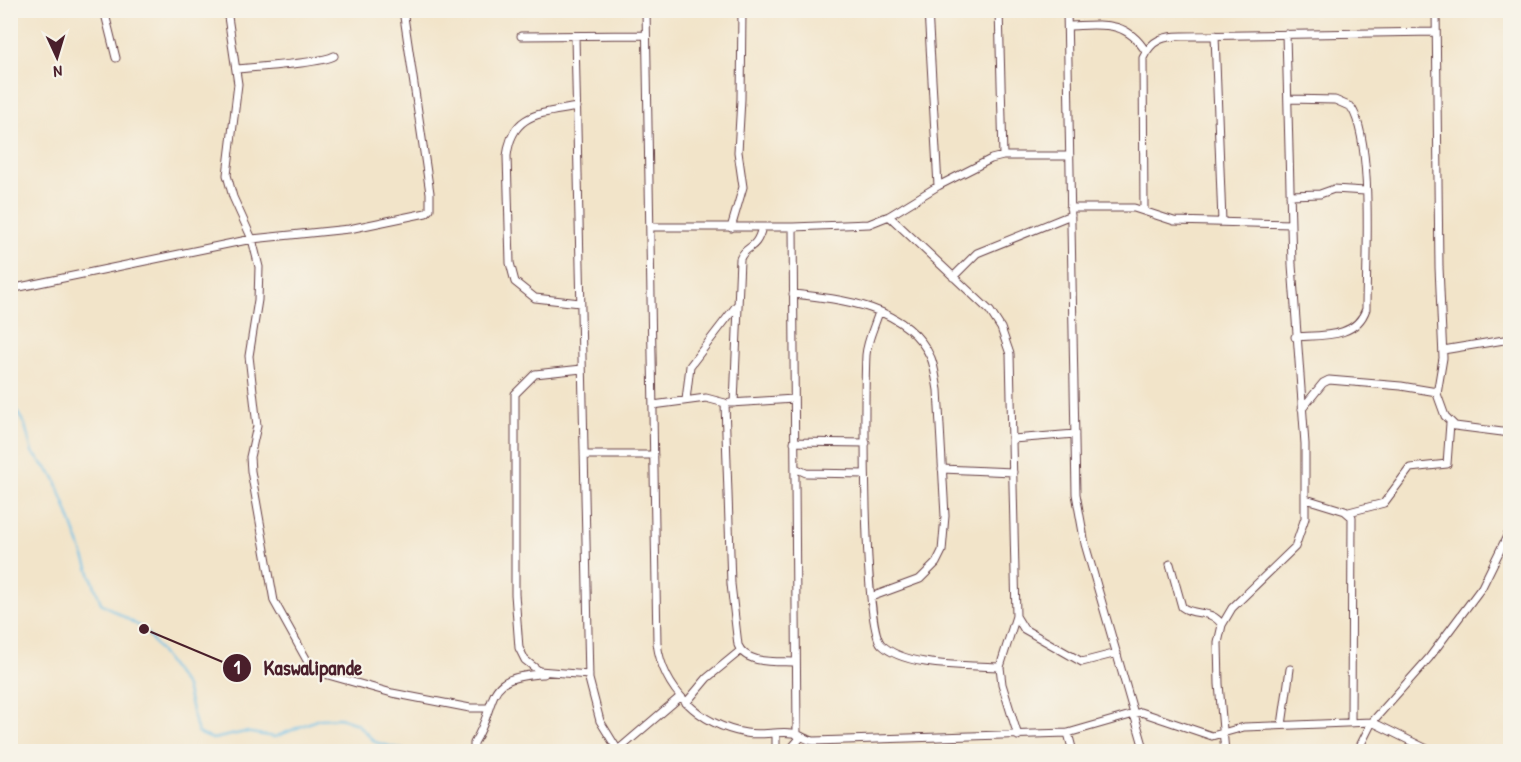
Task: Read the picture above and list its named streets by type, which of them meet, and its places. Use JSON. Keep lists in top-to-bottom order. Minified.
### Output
{"places":["Kaswalipande"],"north":"bottom"}
